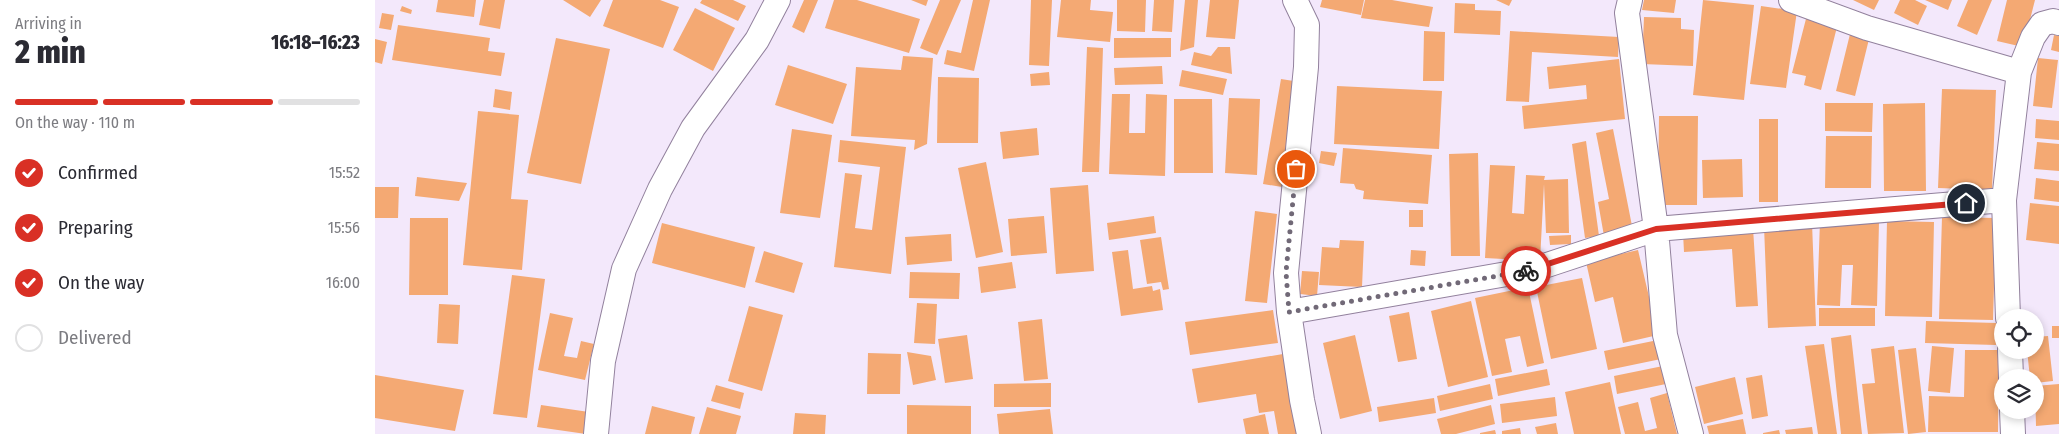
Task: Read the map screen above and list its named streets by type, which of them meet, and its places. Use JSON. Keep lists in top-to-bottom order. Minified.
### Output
{"page":{"heading":["2 min","Arriving in","16:18–16:23"],"bar":"On the way · 110 m","list":[["Confirmed","15:52"],["Preparing","15:56"],["On the way","16:00"],"Delivered"]}}
